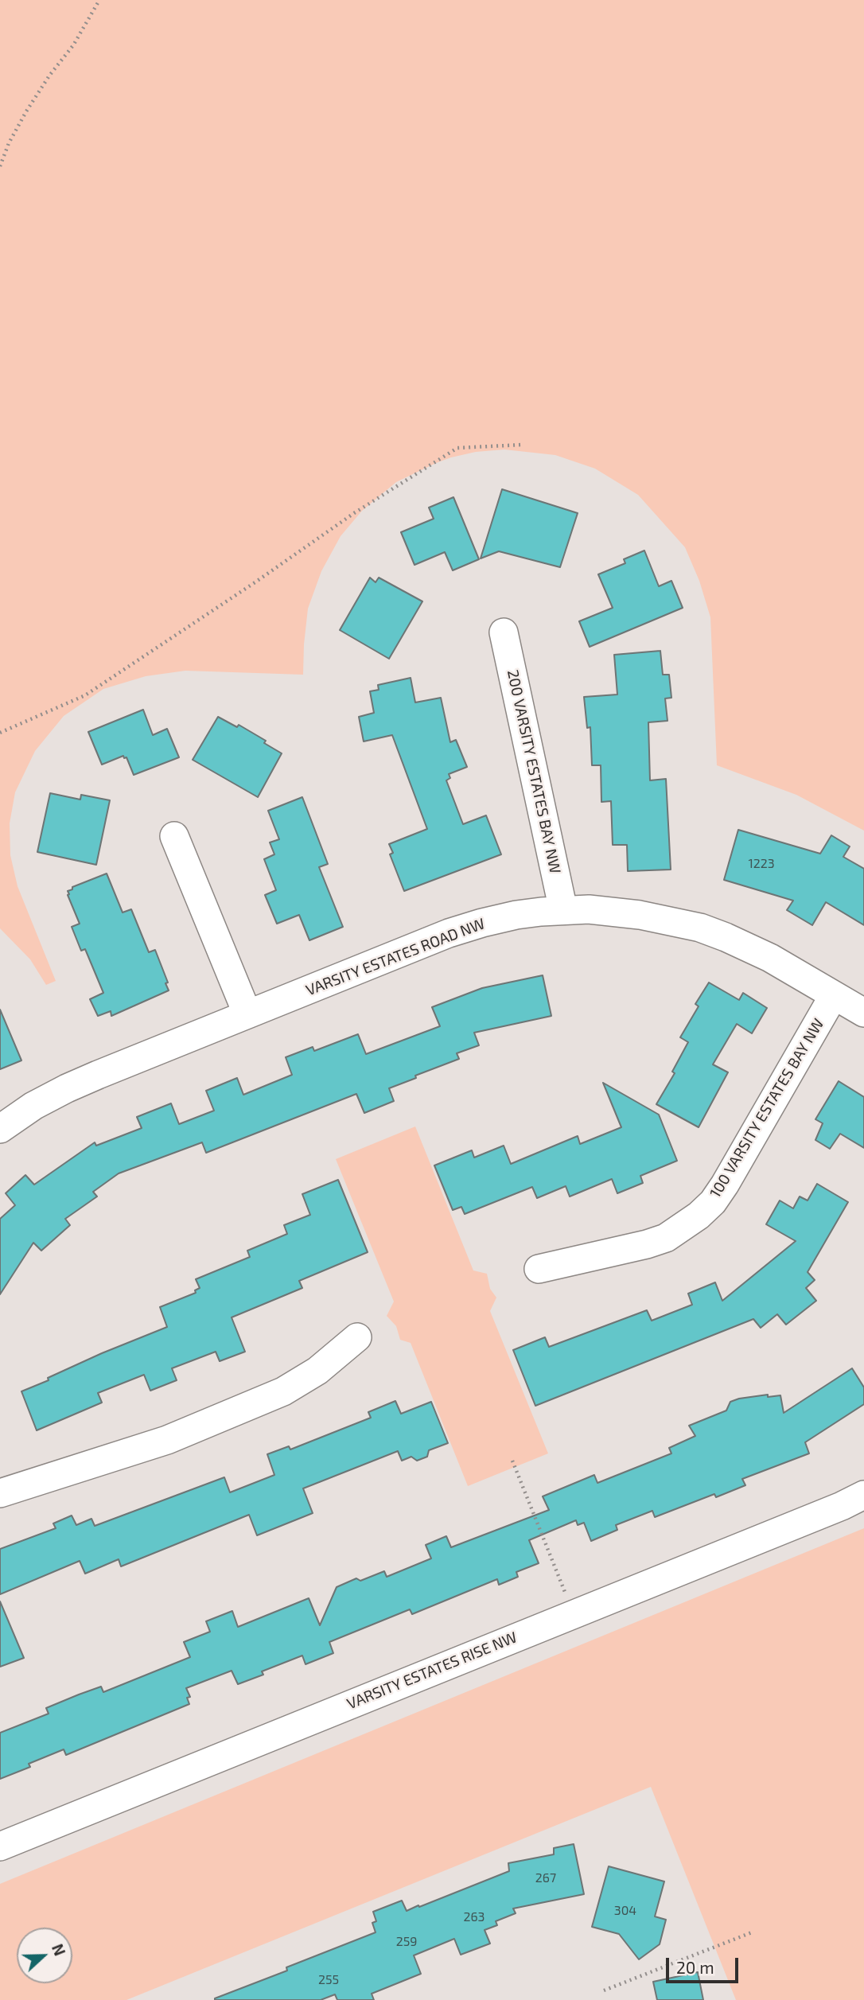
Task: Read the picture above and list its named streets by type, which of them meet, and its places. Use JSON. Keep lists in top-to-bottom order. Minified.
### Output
{"streets":{"street":["200 VARSITY ESTATES BAY NW","VARSITY ESTATES ROAD NW","100 VARSITY ESTATES BAY NW","VARSITY ESTATES RISE NW"]},"crossings":[["200 VARSITY ESTATES BAY NW","VARSITY ESTATES ROAD NW"],["VARSITY ESTATES ROAD NW","100 VARSITY ESTATES BAY NW"]],"house_numbers":["1223","267","304","263","259","255"],"scale_bar":"20 m","north":"right"}
